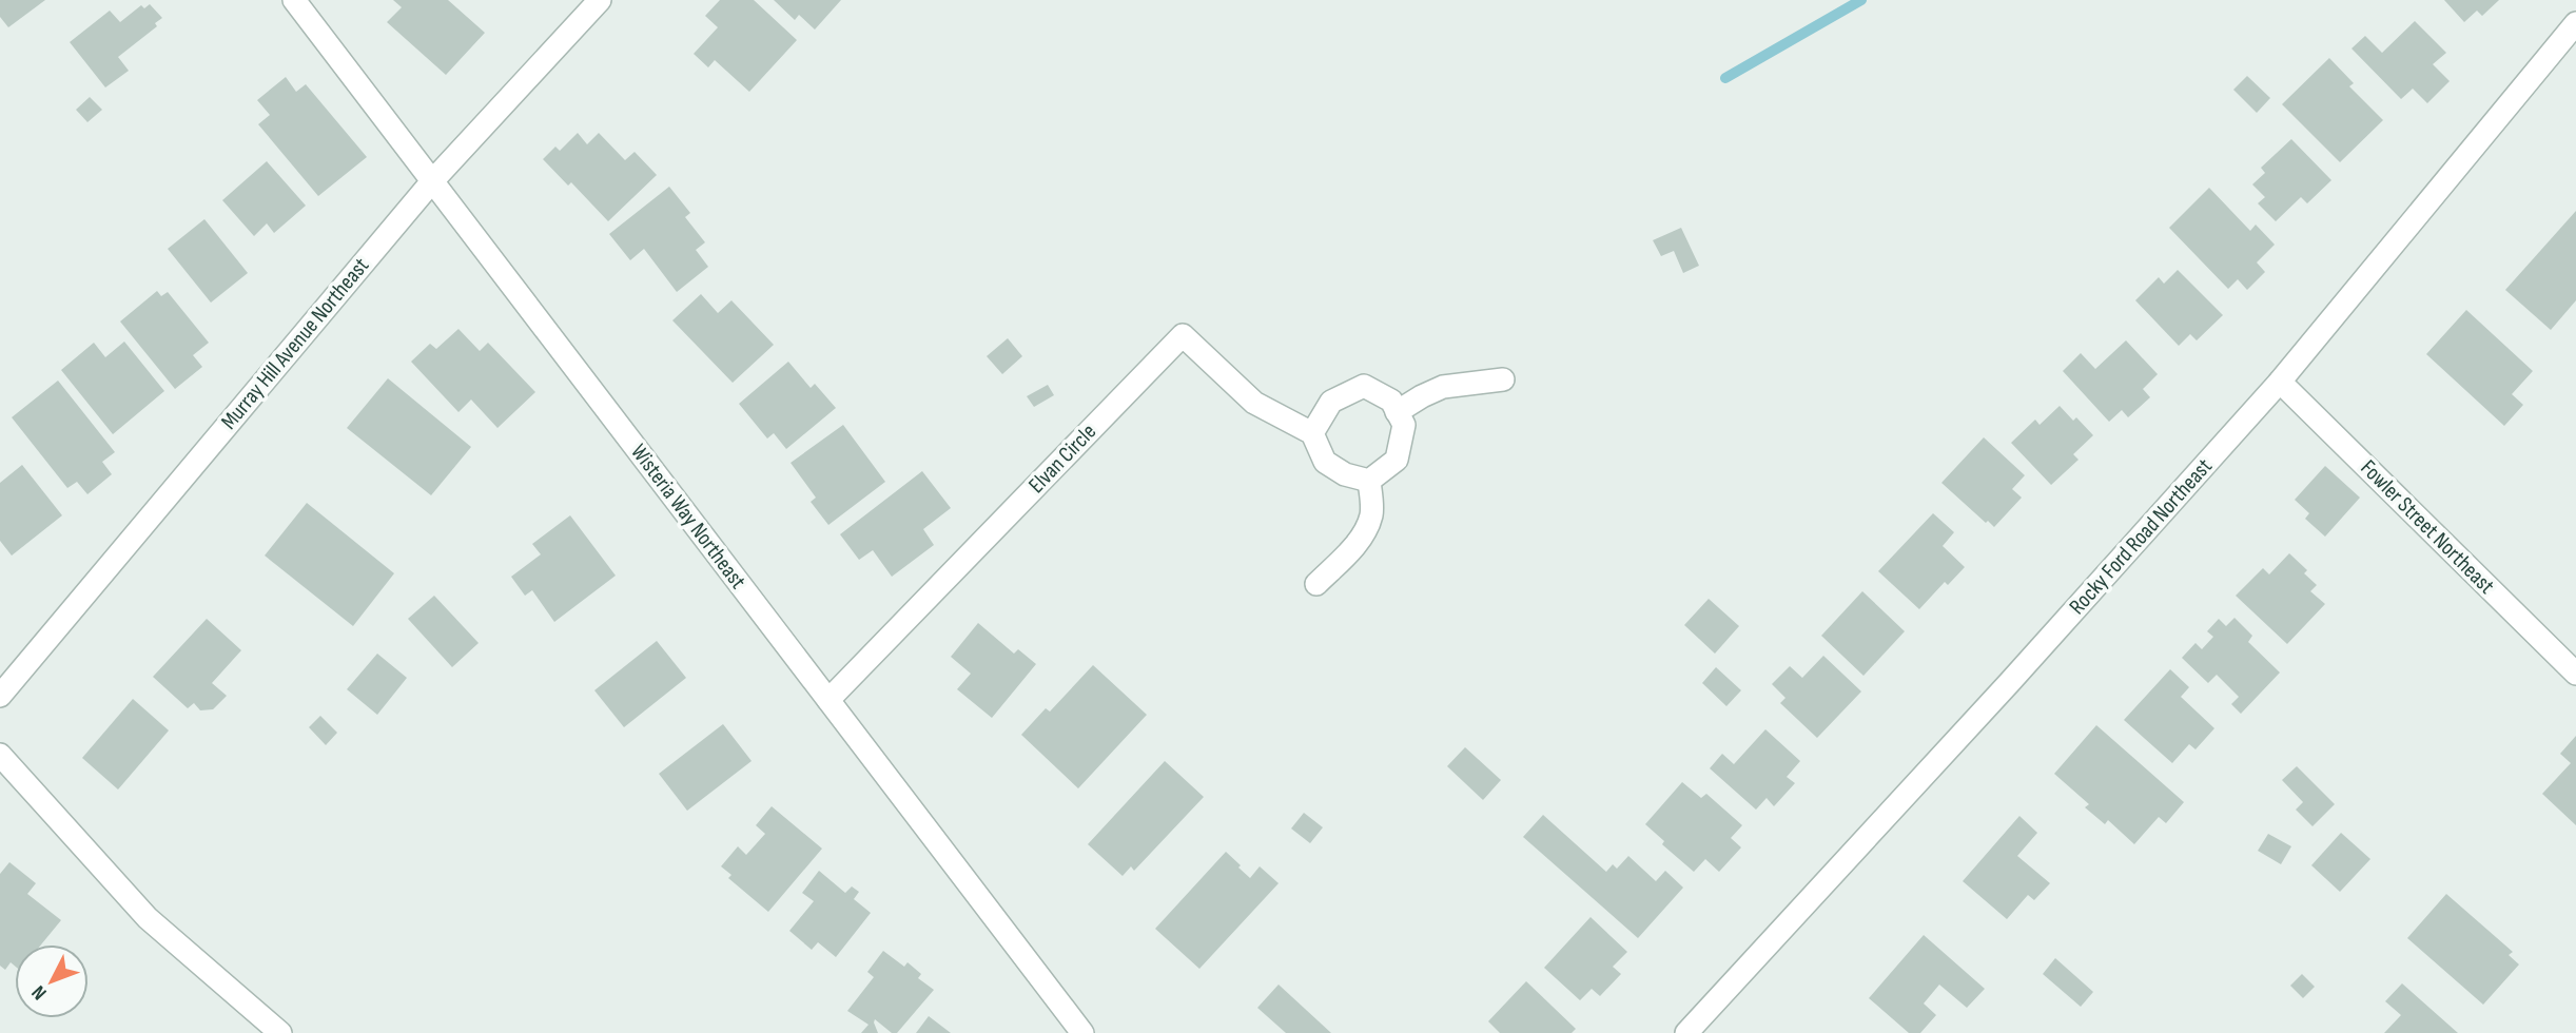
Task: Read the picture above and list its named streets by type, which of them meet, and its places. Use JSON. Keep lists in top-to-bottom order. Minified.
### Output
{"streets":{"street":["Murray Hill Avenue Northeast","Elvan Circle","Wisteria Way Northeast","Fowler Street Northeast","Rocky Ford Road Northeast"]},"crossings":[["Murray Hill Avenue Northeast","Wisteria Way Northeast"],["Elvan Circle","Wisteria Way Northeast"],["Fowler Street Northeast","Rocky Ford Road Northeast"]],"north":"bottom left"}
